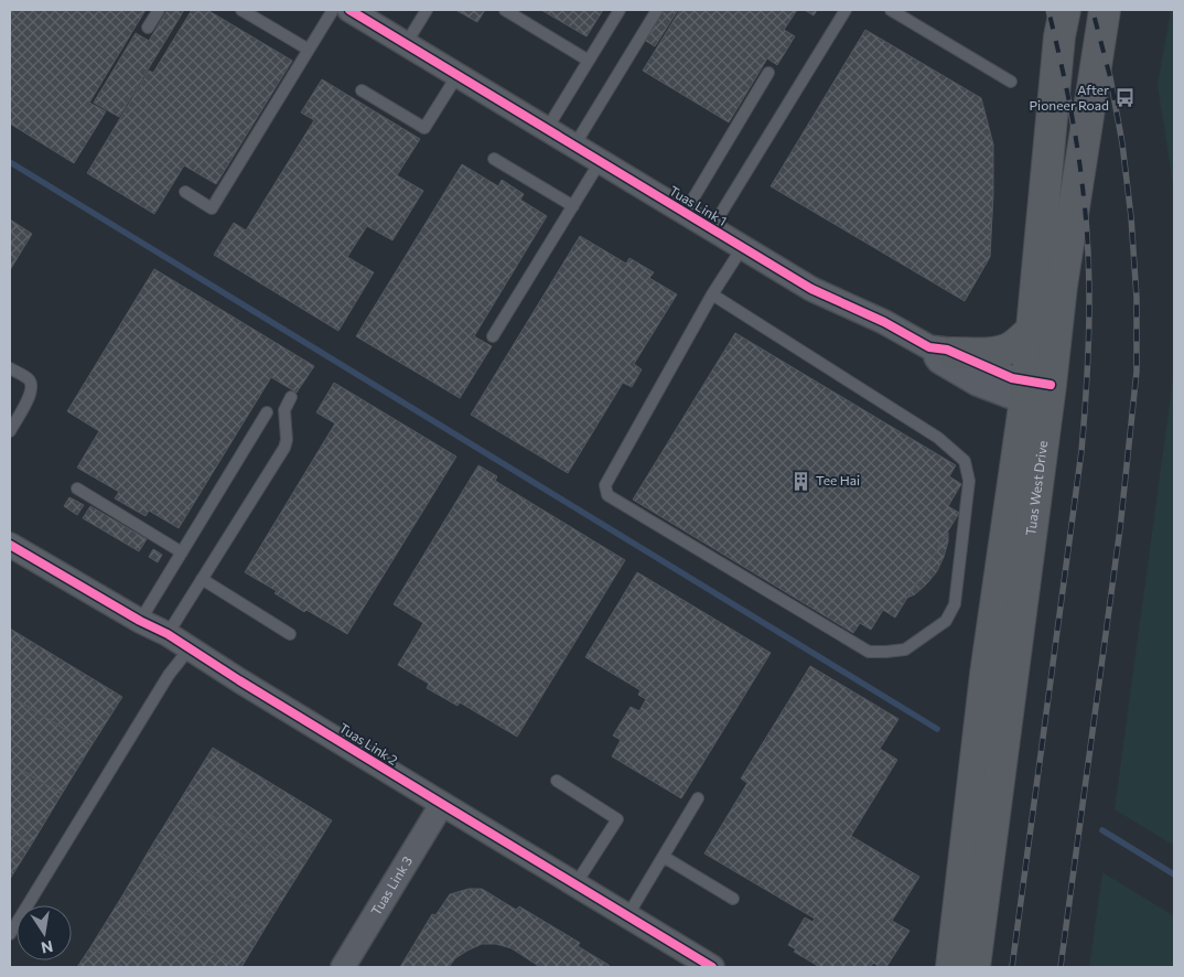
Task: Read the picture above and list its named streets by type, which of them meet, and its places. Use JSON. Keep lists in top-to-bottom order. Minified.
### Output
{"streets":{"main road":["Tuas West Drive"],"street":["Tuas Link 1","Tuas Link 2","Tuas Link 3"]},"crossings":[["Tuas Link 1","Tuas West Drive"],["Tuas Link 2","Tuas Link 3"]],"places":{"bus stop":["After Pioneer Road"],"building":["Tee Hai"]},"north":"bottom"}
